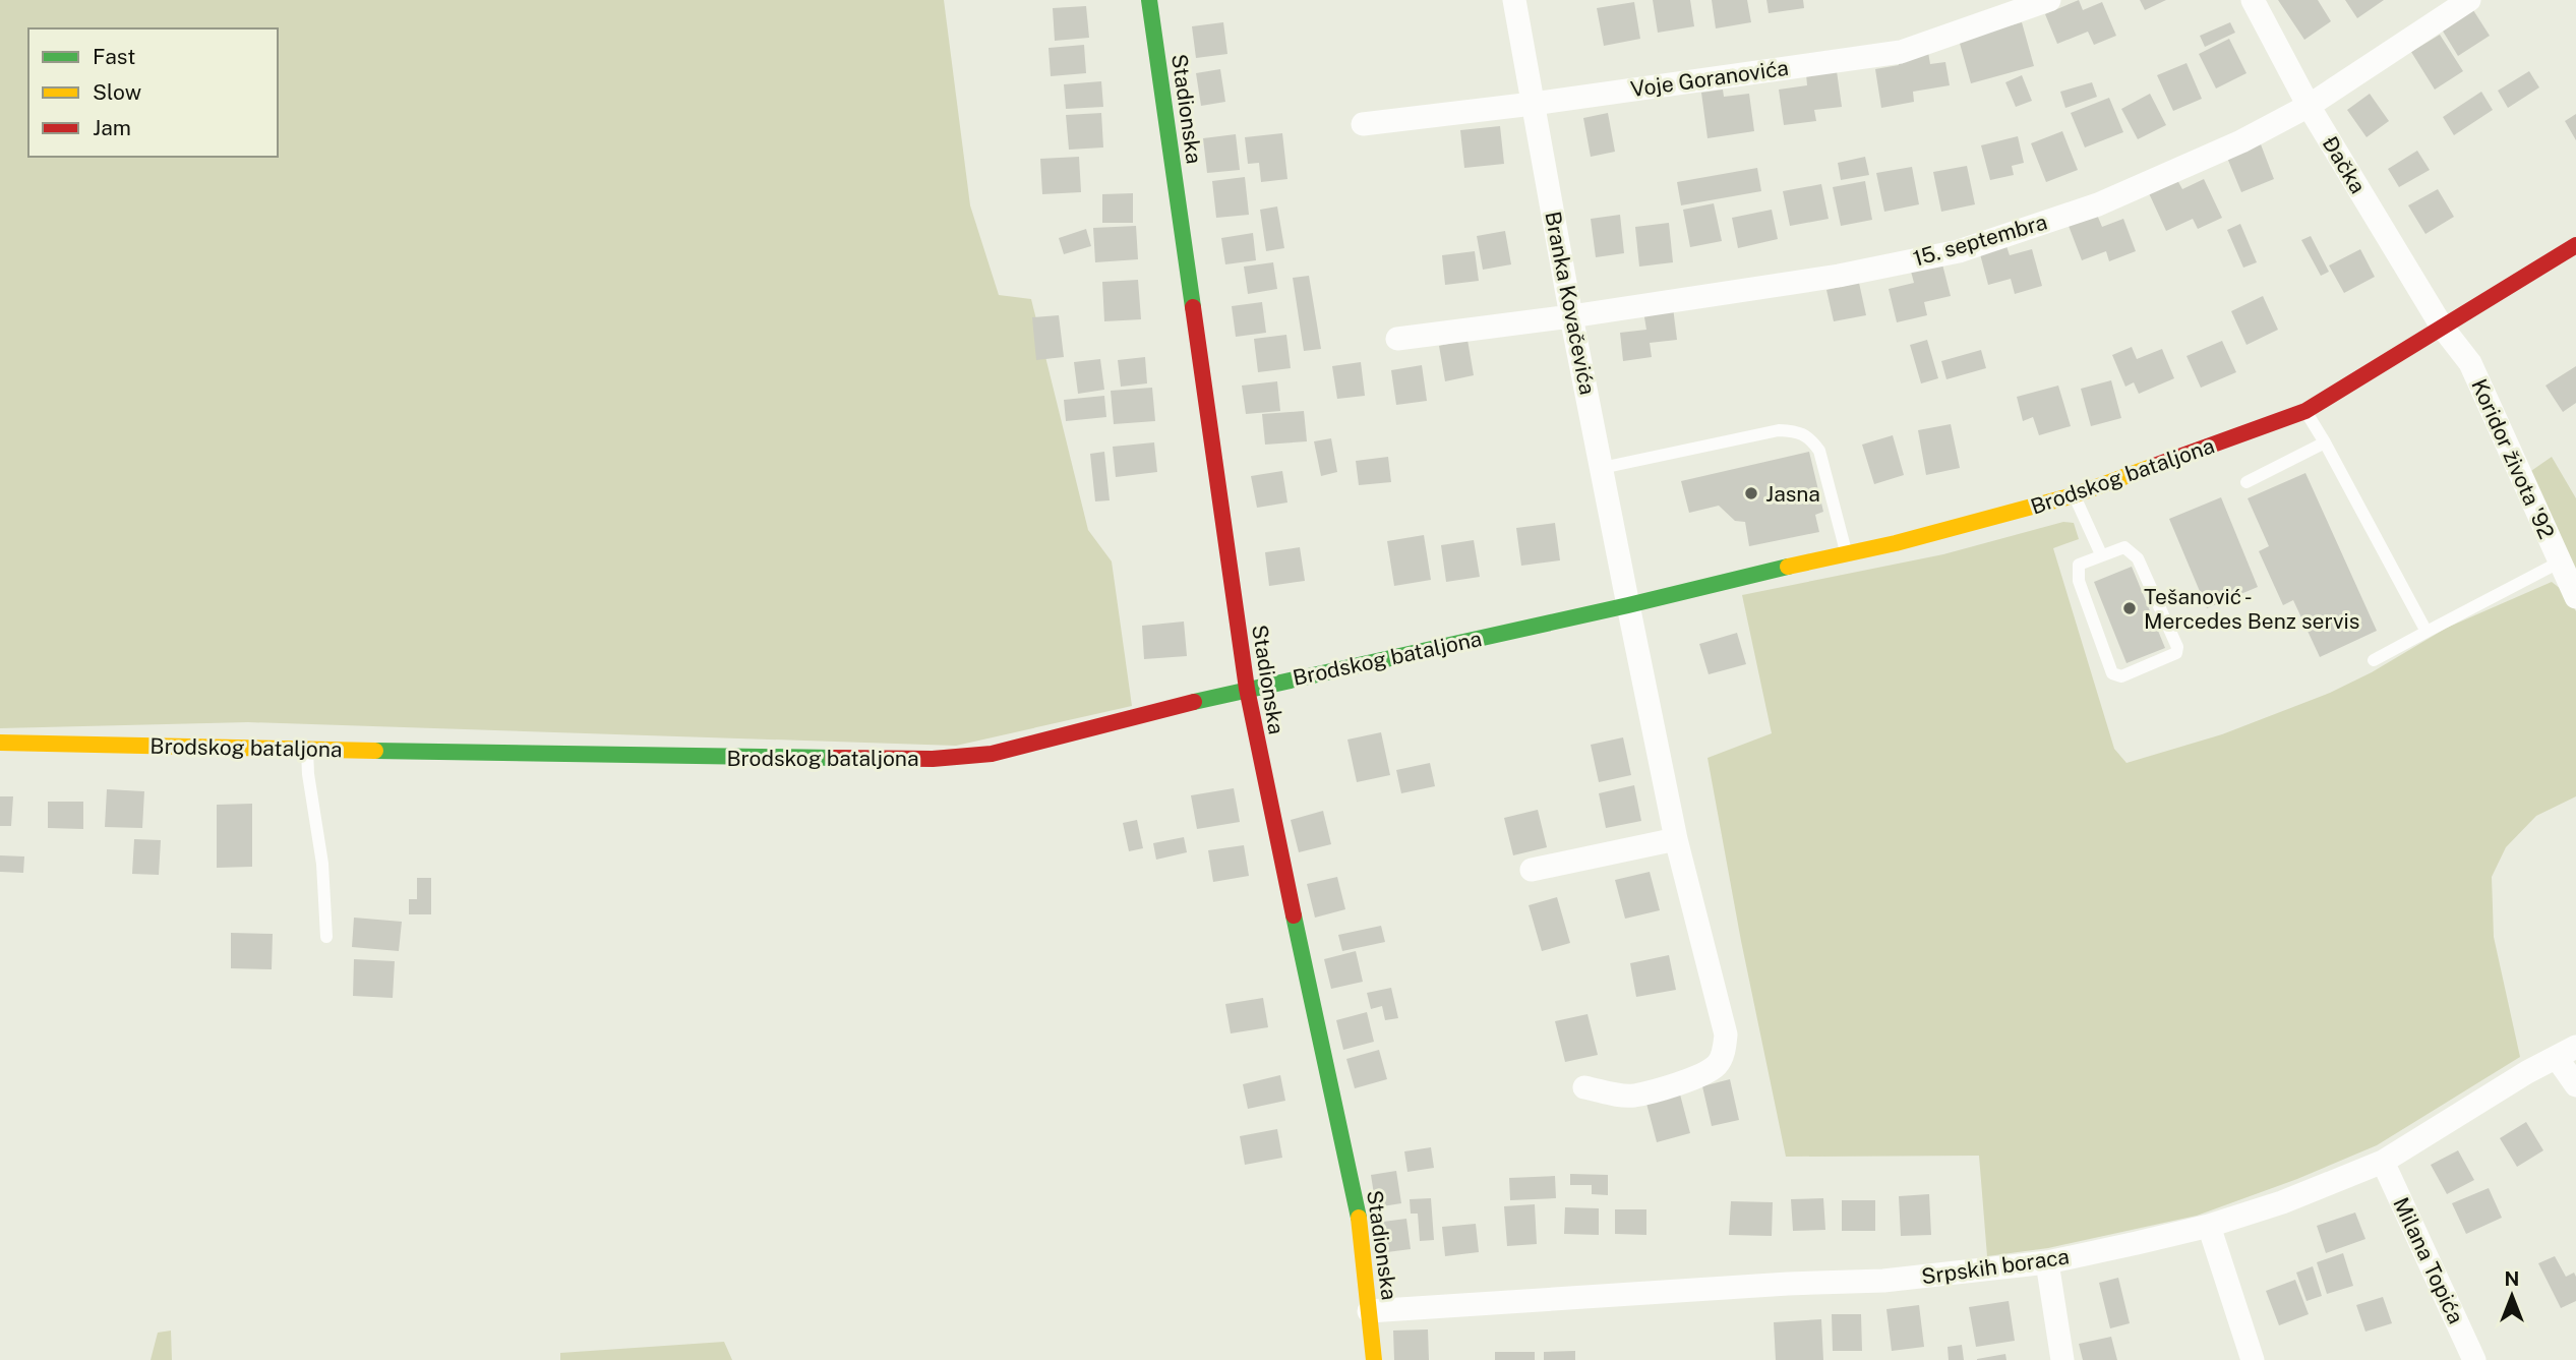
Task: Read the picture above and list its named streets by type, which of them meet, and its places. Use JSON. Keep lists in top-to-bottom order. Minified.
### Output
{"streets":{"street":["Voje Goranovića","Stadionska","Đačka","15. septembra","Branka Kovačevića","Koridor života '92","Brodskog bataljona","Milana Topića","Srpskih boraca"]},"crossings":[["Voje Goranovića","Branka Kovačevića"],["Stadionska","Brodskog bataljona"],["Stadionska","Srpskih boraca"],["Đačka","15. septembra"],["Đačka","Koridor života '92"],["Đačka","Brodskog bataljona"],["15. septembra","Branka Kovačevića"],["Branka Kovačevića","Brodskog bataljona"],["Koridor života '92","Brodskog bataljona"],["Milana Topića","Srpskih boraca"]],"places":["Jasna","Tešanović - Mercedes Benz servis"],"legend":["Fast","Slow","Jam"],"north":"top"}
